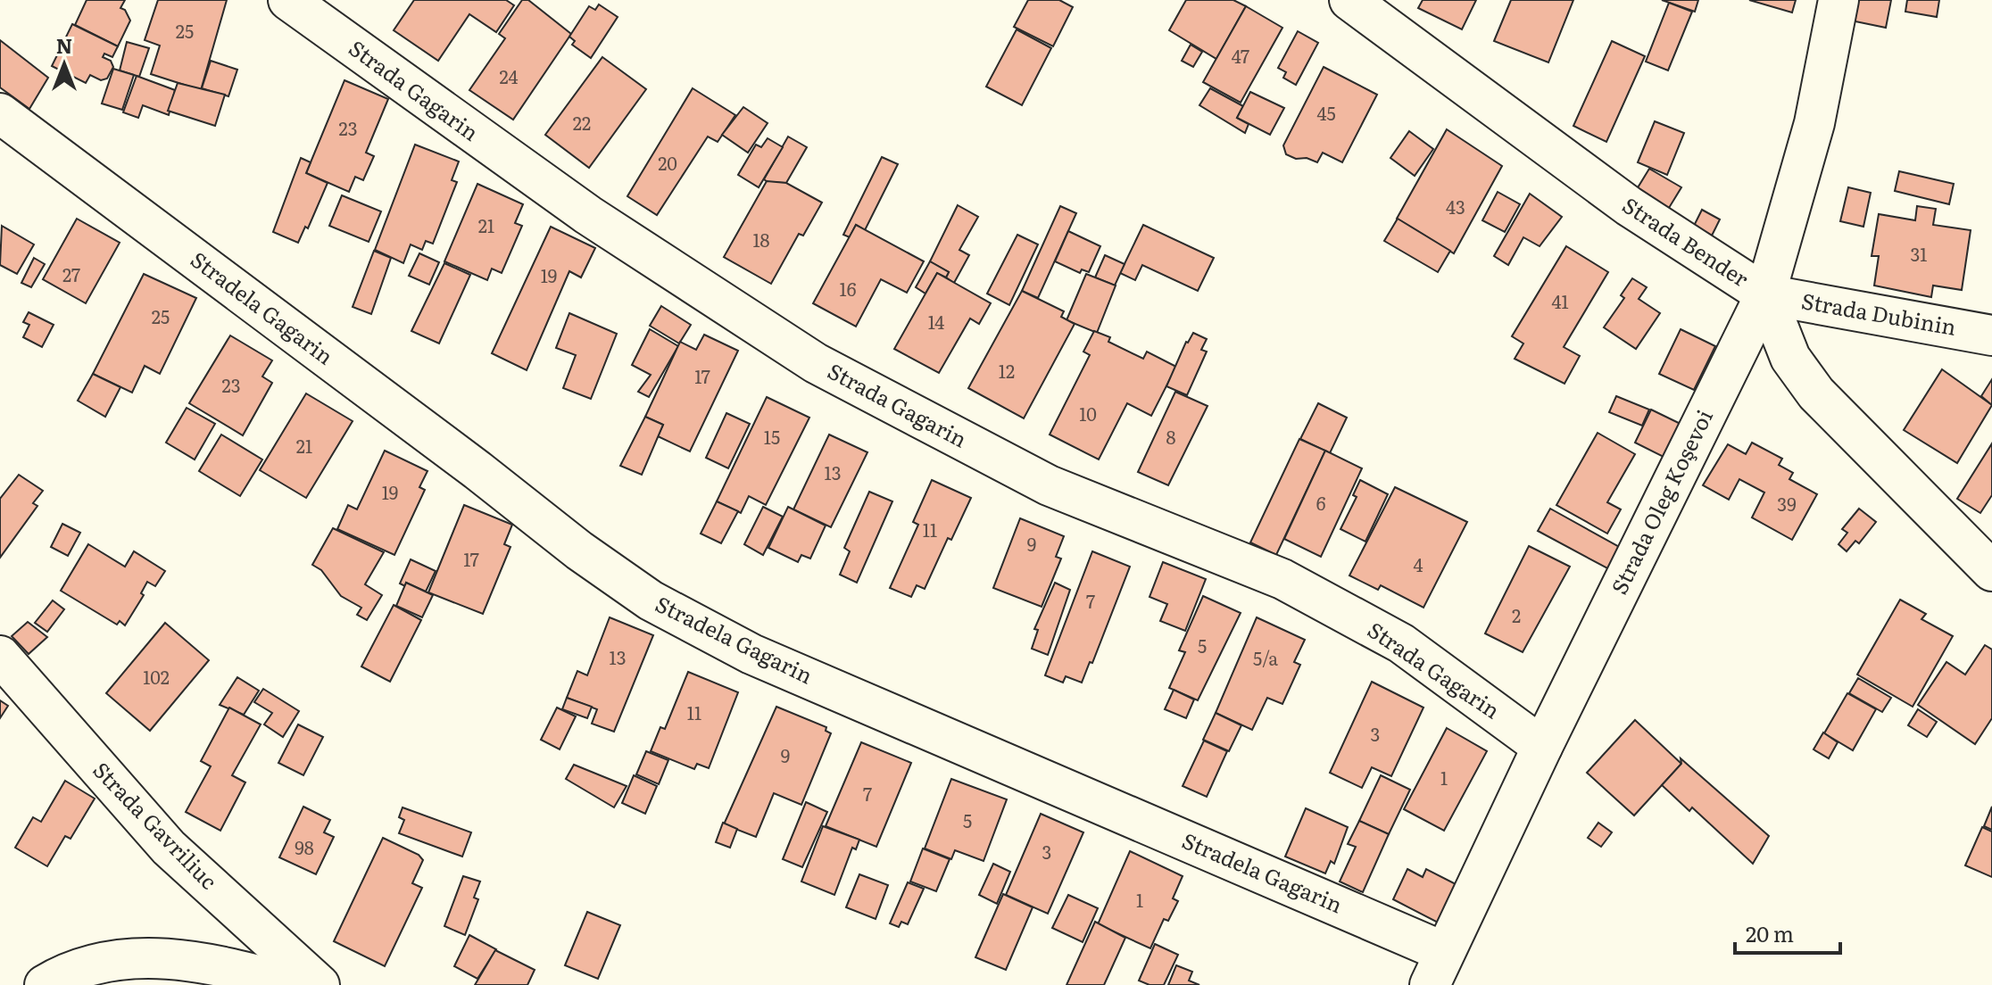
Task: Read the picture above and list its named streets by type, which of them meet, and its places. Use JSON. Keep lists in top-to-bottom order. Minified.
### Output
{"streets":{"street":["Strada Gagarin","Strada Bender","Stradela Gagarin","Strada Dubinin","Strada Oleg Koşevoi","Strada Gavriliuc"]},"crossings":[["Strada Gagarin","Strada Oleg Koşevoi"],["Strada Bender","Strada Dubinin"],["Strada Bender","Strada Oleg Koşevoi"],["Stradela Gagarin","Strada Oleg Koşevoi"],["Strada Dubinin","Strada Oleg Koşevoi"]],"house_numbers":["25","47","24","45","22","23","20","43","21","18","31","27","19","16","41","25","14","12","17","23","10","15","8","21","13","19","6","39","11","9","17","4","7","2","5","13","5/a","102","11","3","9","1","7","5","98","3","1"],"scale_bar":"20 m","north":"top"}
